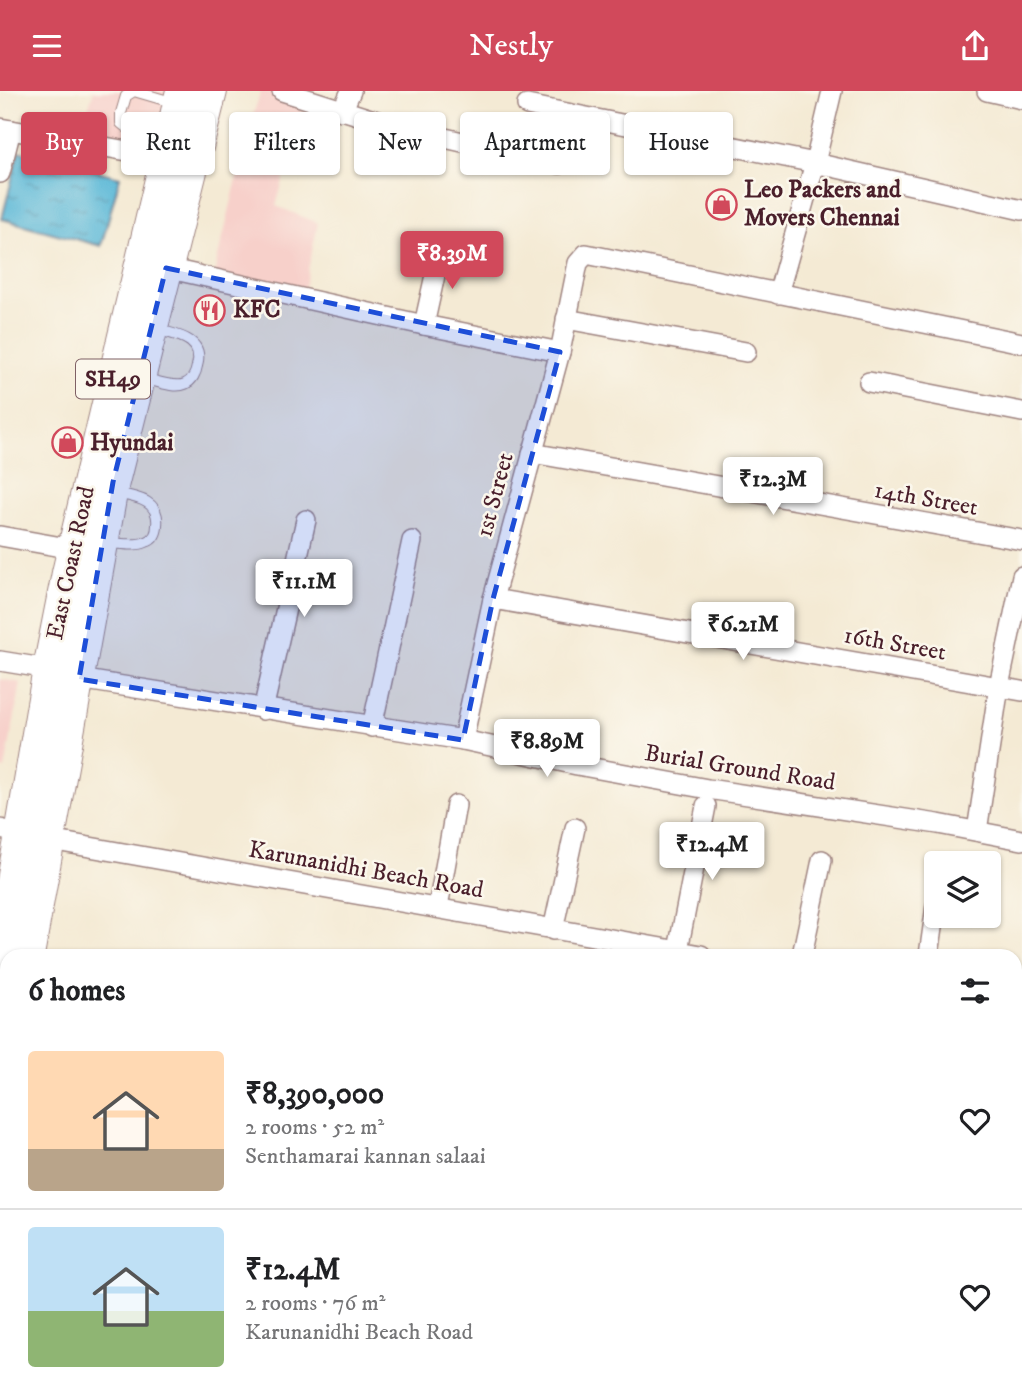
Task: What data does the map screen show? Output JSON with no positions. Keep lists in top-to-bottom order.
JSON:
{
  "streets": {
    "main road": ["SH49", "East Coast Road"],
    "street": [
      "1st Street",
      "14th Street",
      "16th Street",
      "Burial Ground Road",
      "Karunanidhi Beach Road"
    ]
  },
  "crossings": [
    ["1st Street", "14th Street"],
    ["1st Street", "16th Street"],
    ["1st Street", "Burial Ground Road"],
    ["East Coast Road", "Burial Ground Road"],
    ["East Coast Road", "Karunanidhi Beach Road"]
  ],
  "places": {
    "shop": ["Leo Packers and Movers Chennai", "Hyundai"],
    "restaurant": ["KFC"]
  },
  "page": {
    "header": "Nestly",
    "chip": [
      "Buy",
      "Rent",
      "Filters",
      "New",
      "Apartment",
      "House"
    ],
    "price": [
      "₹8.39M",
      "₹12.3M",
      "₹11.1M",
      "₹6.21M",
      "₹8.89M",
      "₹12.4M"
    ],
    "heading": "6 homes",
    "list": [
      {
        "name": "₹8,390,000",
        "note": "2 rooms · 52 m² · Senthamarai kannan salaai"
      },
      {
        "name": "₹12.4M",
        "note": "2 rooms · 76 m² · Karunanidhi Beach Road"
      }
    ]
  }
}
